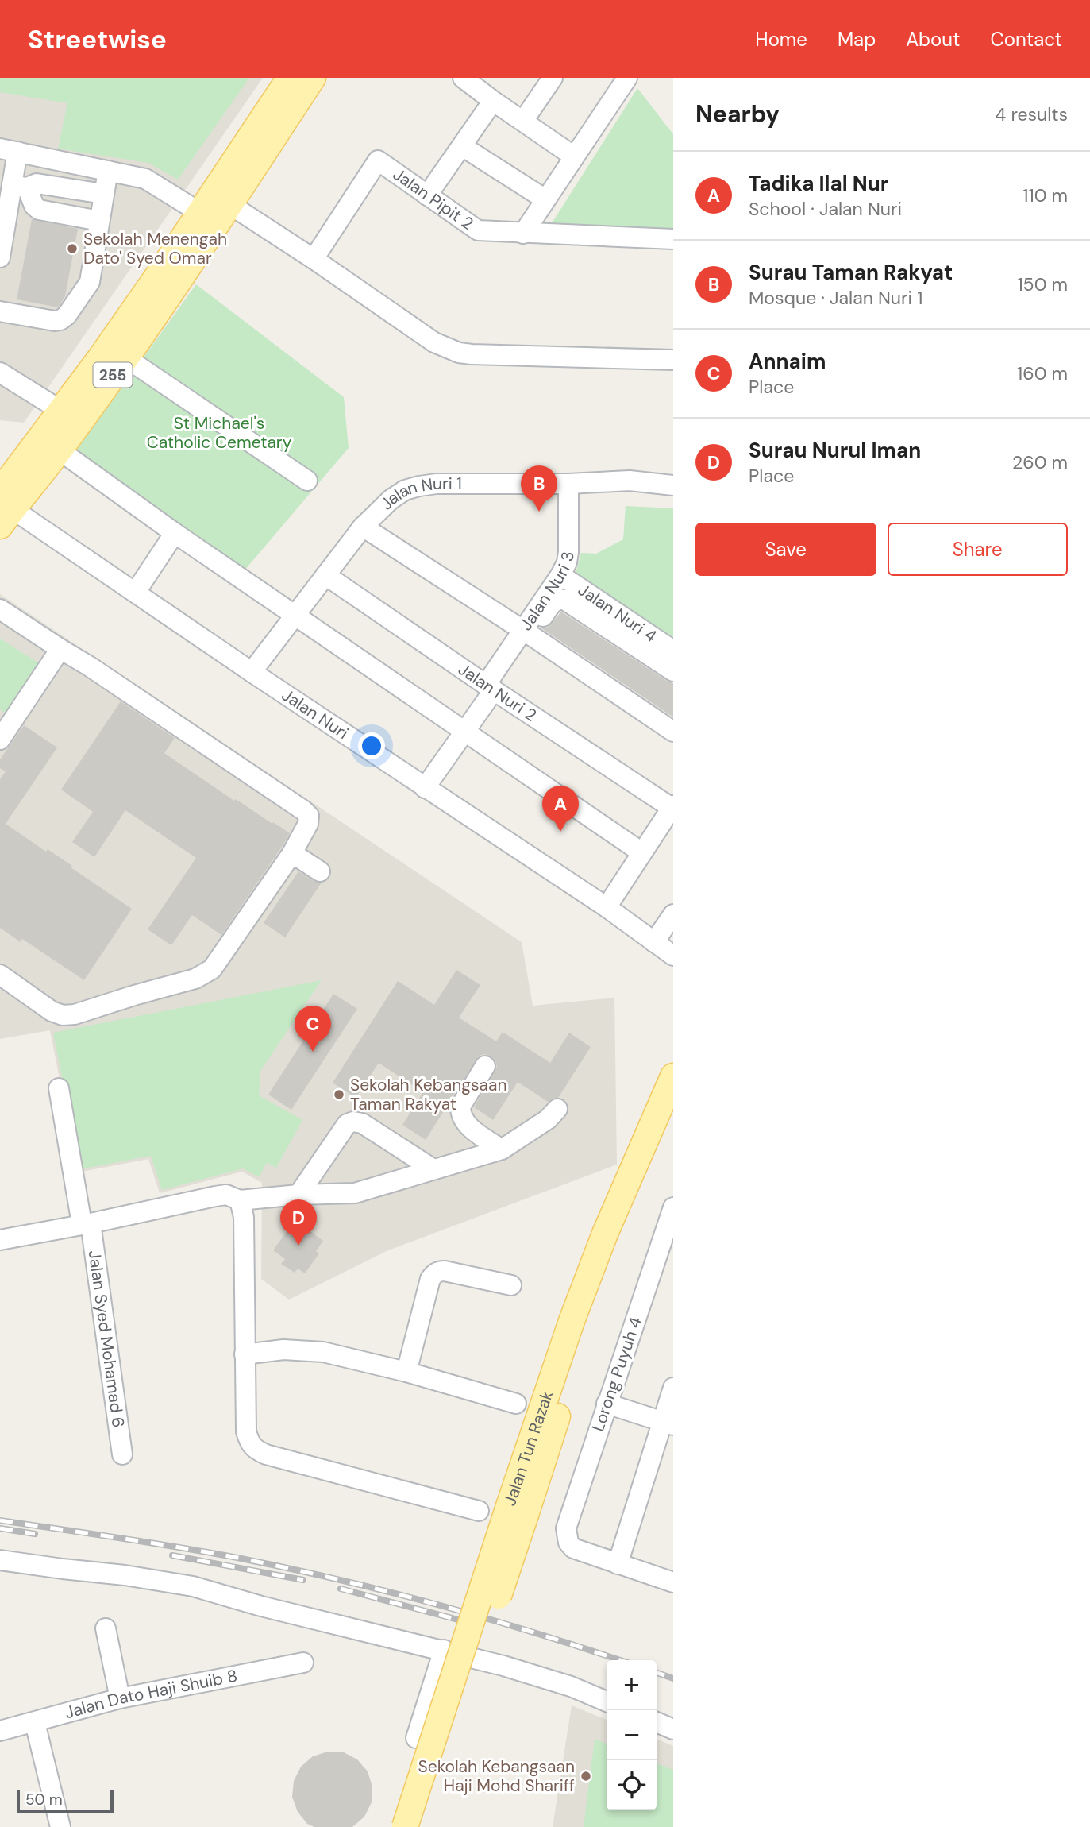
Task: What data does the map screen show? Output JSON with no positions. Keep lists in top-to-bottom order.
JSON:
{
  "streets": {
    "main road": ["255", "Jalan Tun Razak"],
    "street": [
      "Jalan Pipit 2",
      "Jalan Nuri 1",
      "Jalan Nuri 3",
      "Jalan Nuri 4",
      "Jalan Nuri 2",
      "Jalan Nuri",
      "Jalan Syed Mohamad 6",
      "Lorong Puyuh 4",
      "Jalan Dato Haji Shuib 8"
    ]
  },
  "crossings": [
    ["255", "Jalan Nuri"],
    ["Jalan Nuri 1", "Jalan Nuri 3"],
    ["Jalan Nuri 1", "Jalan Nuri 2"],
    ["Jalan Nuri 1", "Jalan Nuri"],
    ["Jalan Nuri 3", "Jalan Nuri 4"],
    ["Jalan Nuri 3", "Jalan Nuri 2"],
    ["Jalan Nuri 3", "Jalan Nuri"]
  ],
  "parks": ["St Michael's Catholic Cemetary"],
  "places": ["Sekolah Menengah Dato' Syed Omar", "Sekolah Kebangsaan Taman Rakyat", "Sekolah Kebangsaan Haji Mohd Shariff"],
  "scale_bar": "50 m",
  "page": {
    "header": "Streetwise",
    "nav": [
      "Home",
      "Map",
      "About",
      "Contact"
    ],
    "heading": ["Nearby", "4 results"],
    "list": [
      {
        "mark": "A",
        "name": "Tadika Ilal Nur",
        "note": "School · Jalan Nuri",
        "value": "110 m"
      },
      {
        "mark": "B",
        "name": "Surau Taman Rakyat",
        "note": "Mosque · Jalan Nuri 1",
        "value": "150 m"
      },
      {
        "mark": "C",
        "name": "Annaim",
        "note": "Place",
        "value": "160 m"
      },
      {
        "mark": "D",
        "name": "Surau Nurul Iman",
        "note": "Place",
        "value": "260 m"
      }
    ],
    "pins": [
      "B",
      "A",
      "C",
      "D"
    ],
    "buttons": ["Save", "Share"],
    "map_buttons": ["+", "−"],
    "scale": "50 m"
  }
}
